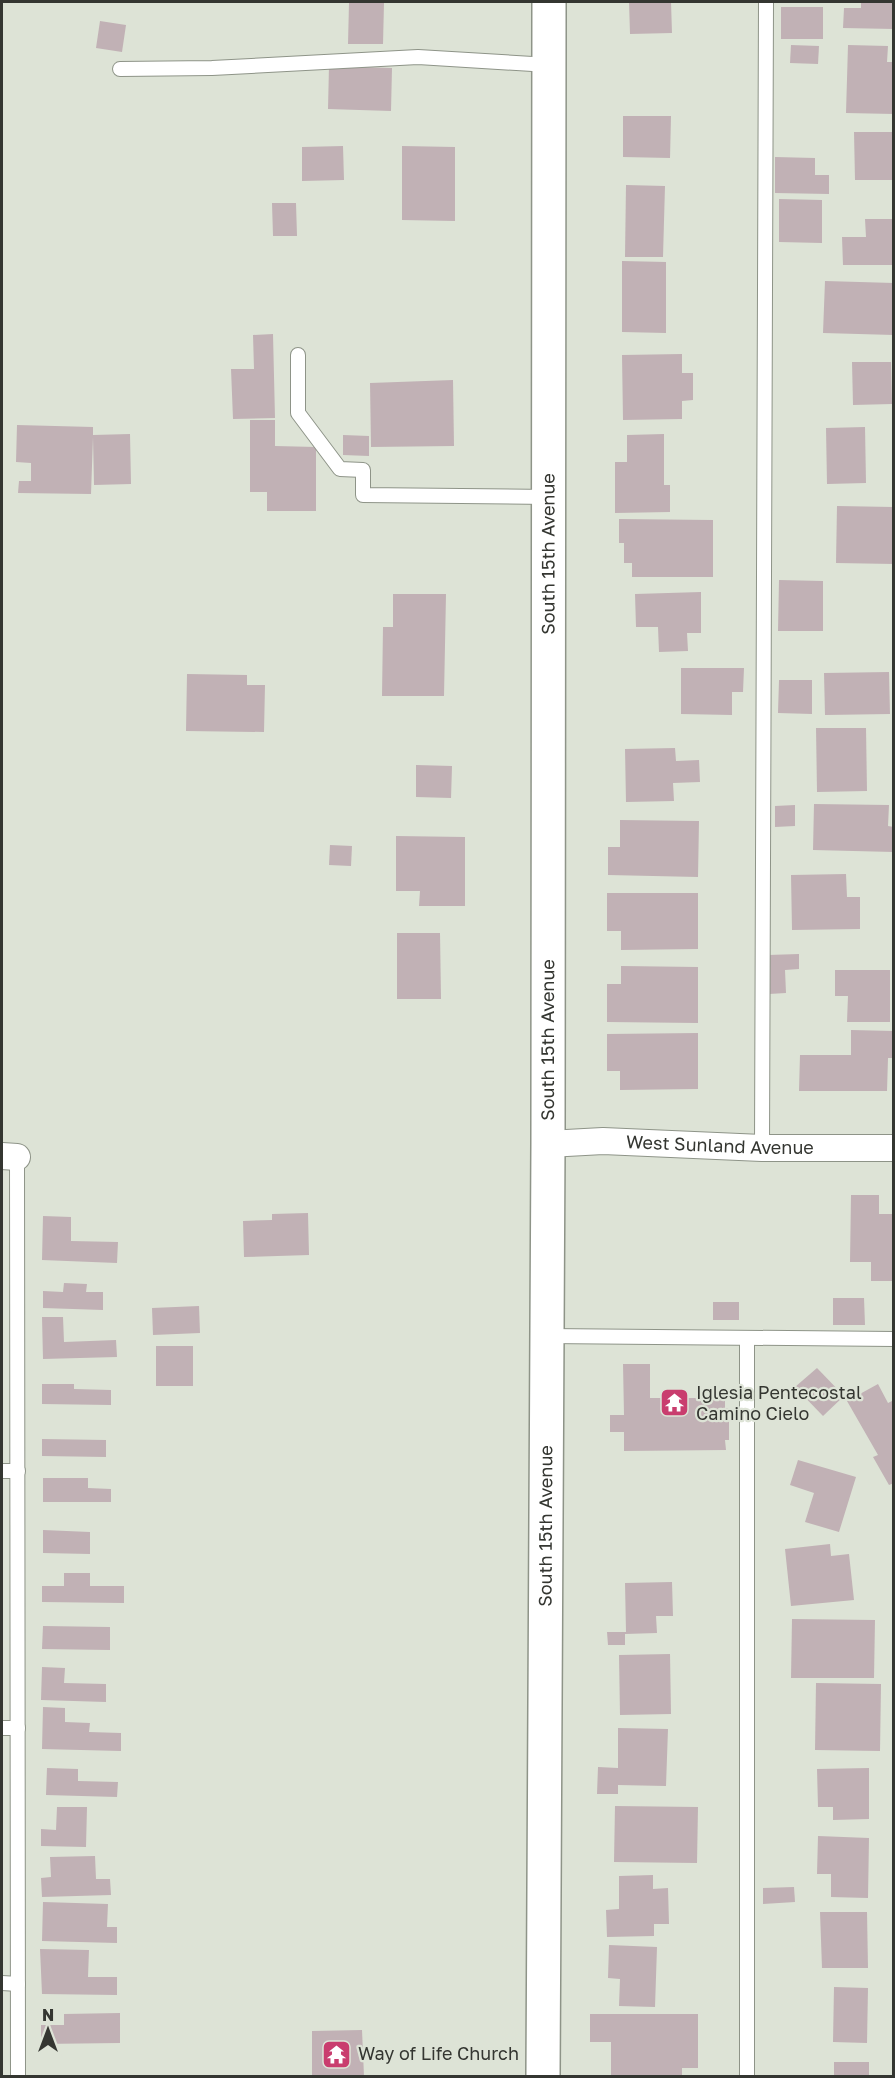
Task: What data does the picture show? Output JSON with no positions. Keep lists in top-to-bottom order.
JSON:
{
  "streets": {
    "street": ["South 15th Avenue", "West Sunland Avenue"]
  },
  "crossings": [
    ["South 15th Avenue", "West Sunland Avenue"]
  ],
  "places": {
    "temple": ["Iglesia Pentecostal Camino Cielo", "Way of Life Church"]
  },
  "north": "top"
}
